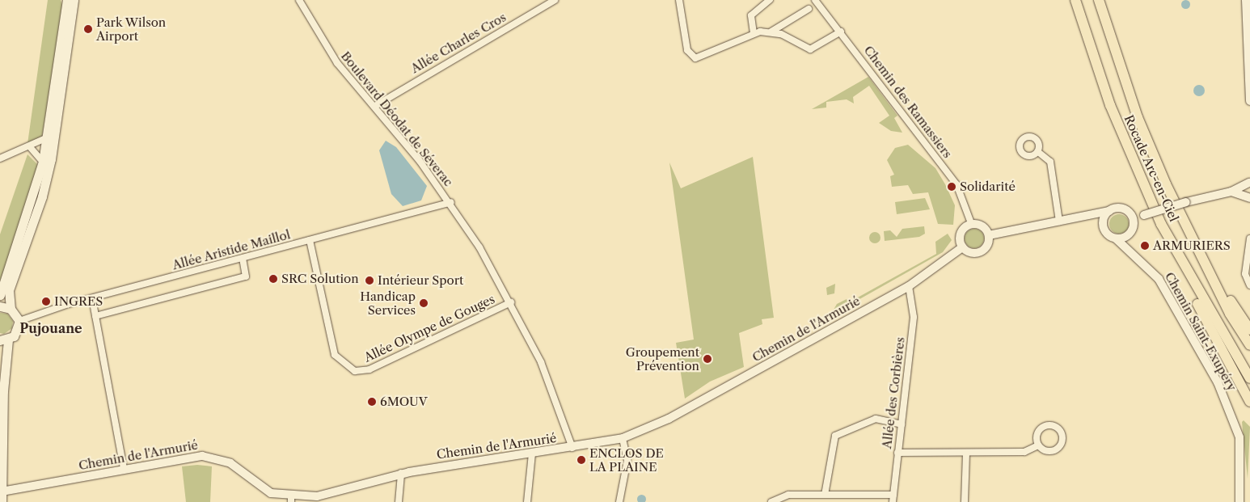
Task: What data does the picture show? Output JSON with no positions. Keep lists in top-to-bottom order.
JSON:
{
  "streets": {
    "highway": ["Rocade Arc-en-Ciel"],
    "street": [
      "Allée Charles Cros",
      "Chemin des Ramassiers",
      "Boulevard Déodat de Séverac",
      "Allée Aristide Maillol",
      "Allée Olympe de Gouges",
      "Chemin de l'Armurié",
      "Chemin Saint-Exupéry",
      "Allée des Corbières"
    ]
  },
  "crossings": [
    ["Allée Charles Cros", "Boulevard Déodat de Séverac"],
    ["Chemin des Ramassiers", "Chemin de l'Armurié"],
    ["Boulevard Déodat de Séverac", "Allée Aristide Maillol"],
    ["Boulevard Déodat de Séverac", "Allée Olympe de Gouges"],
    ["Boulevard Déodat de Séverac", "Chemin de l'Armurié"],
    ["Allée Aristide Maillol", "Allée Olympe de Gouges"],
    ["Chemin de l'Armurié", "Allée des Corbières"]
  ],
  "districts": ["Pujouane"],
  "places": [
    "Park Wilson Airport",
    "Solidarité",
    "ARMURIERS",
    "SRC Solution",
    "Intérieur Sport",
    "INGRES",
    "Handicap Services",
    "Groupement Prévention",
    "6MOUV",
    "ENCLOS DE LA PLAINE"
  ]
}
